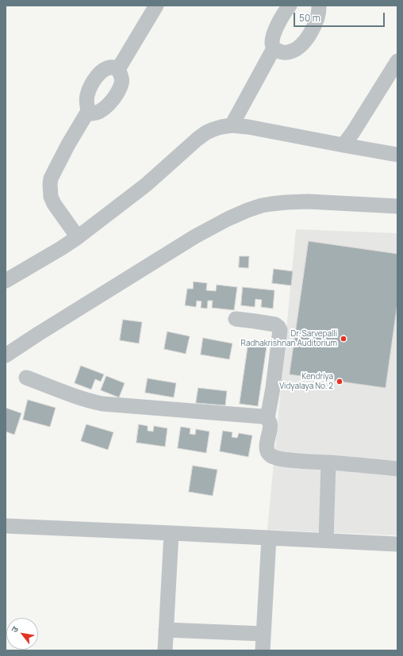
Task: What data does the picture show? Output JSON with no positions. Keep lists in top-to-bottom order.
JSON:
{
  "places": ["Dr. Sarvepalli Radhakrishnan Auditorium", "Kendriya Vidyalaya No. 2"],
  "scale_bar": "50 m",
  "north": "top left"
}
